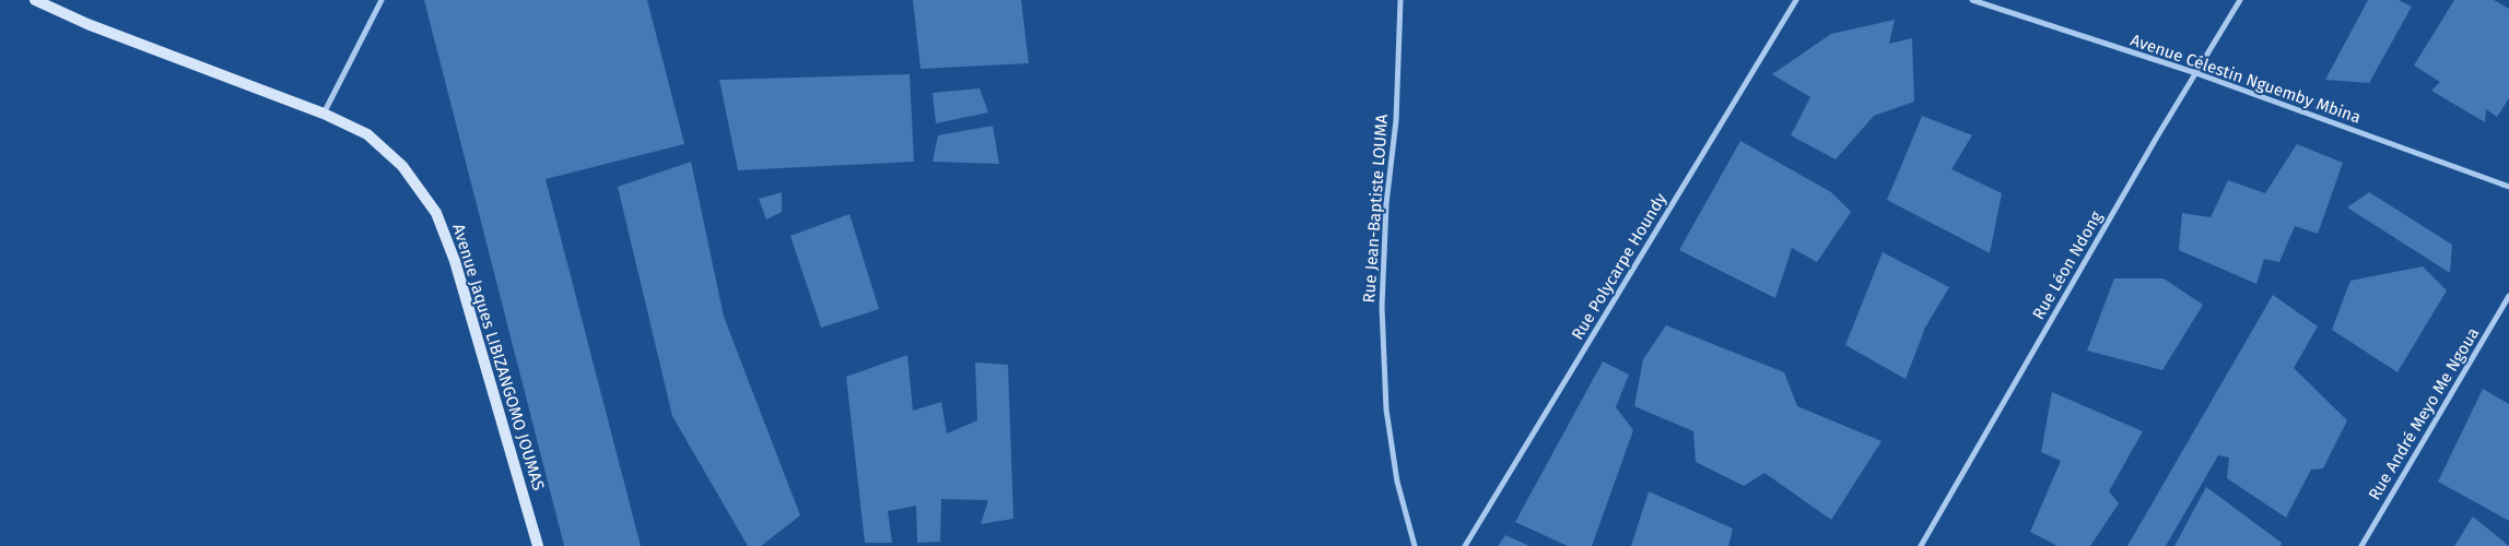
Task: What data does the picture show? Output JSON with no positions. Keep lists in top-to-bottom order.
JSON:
{
  "streets": {
    "main road": ["Avenue Jaques LIBIZANGOMO JOUMAS"],
    "street": [
      "Avenue Célestin Nguemby Mbina",
      "Rue Jean-Baptiste LOUMA",
      "Rue Léon Ndong",
      "Rue Polycarpe Houndy",
      "Rue André Meyo Me Ngoua"
    ]
  },
  "crossings": [
    ["Avenue Célestin Nguemby Mbina", "Rue Léon Ndong"]
  ]
}
